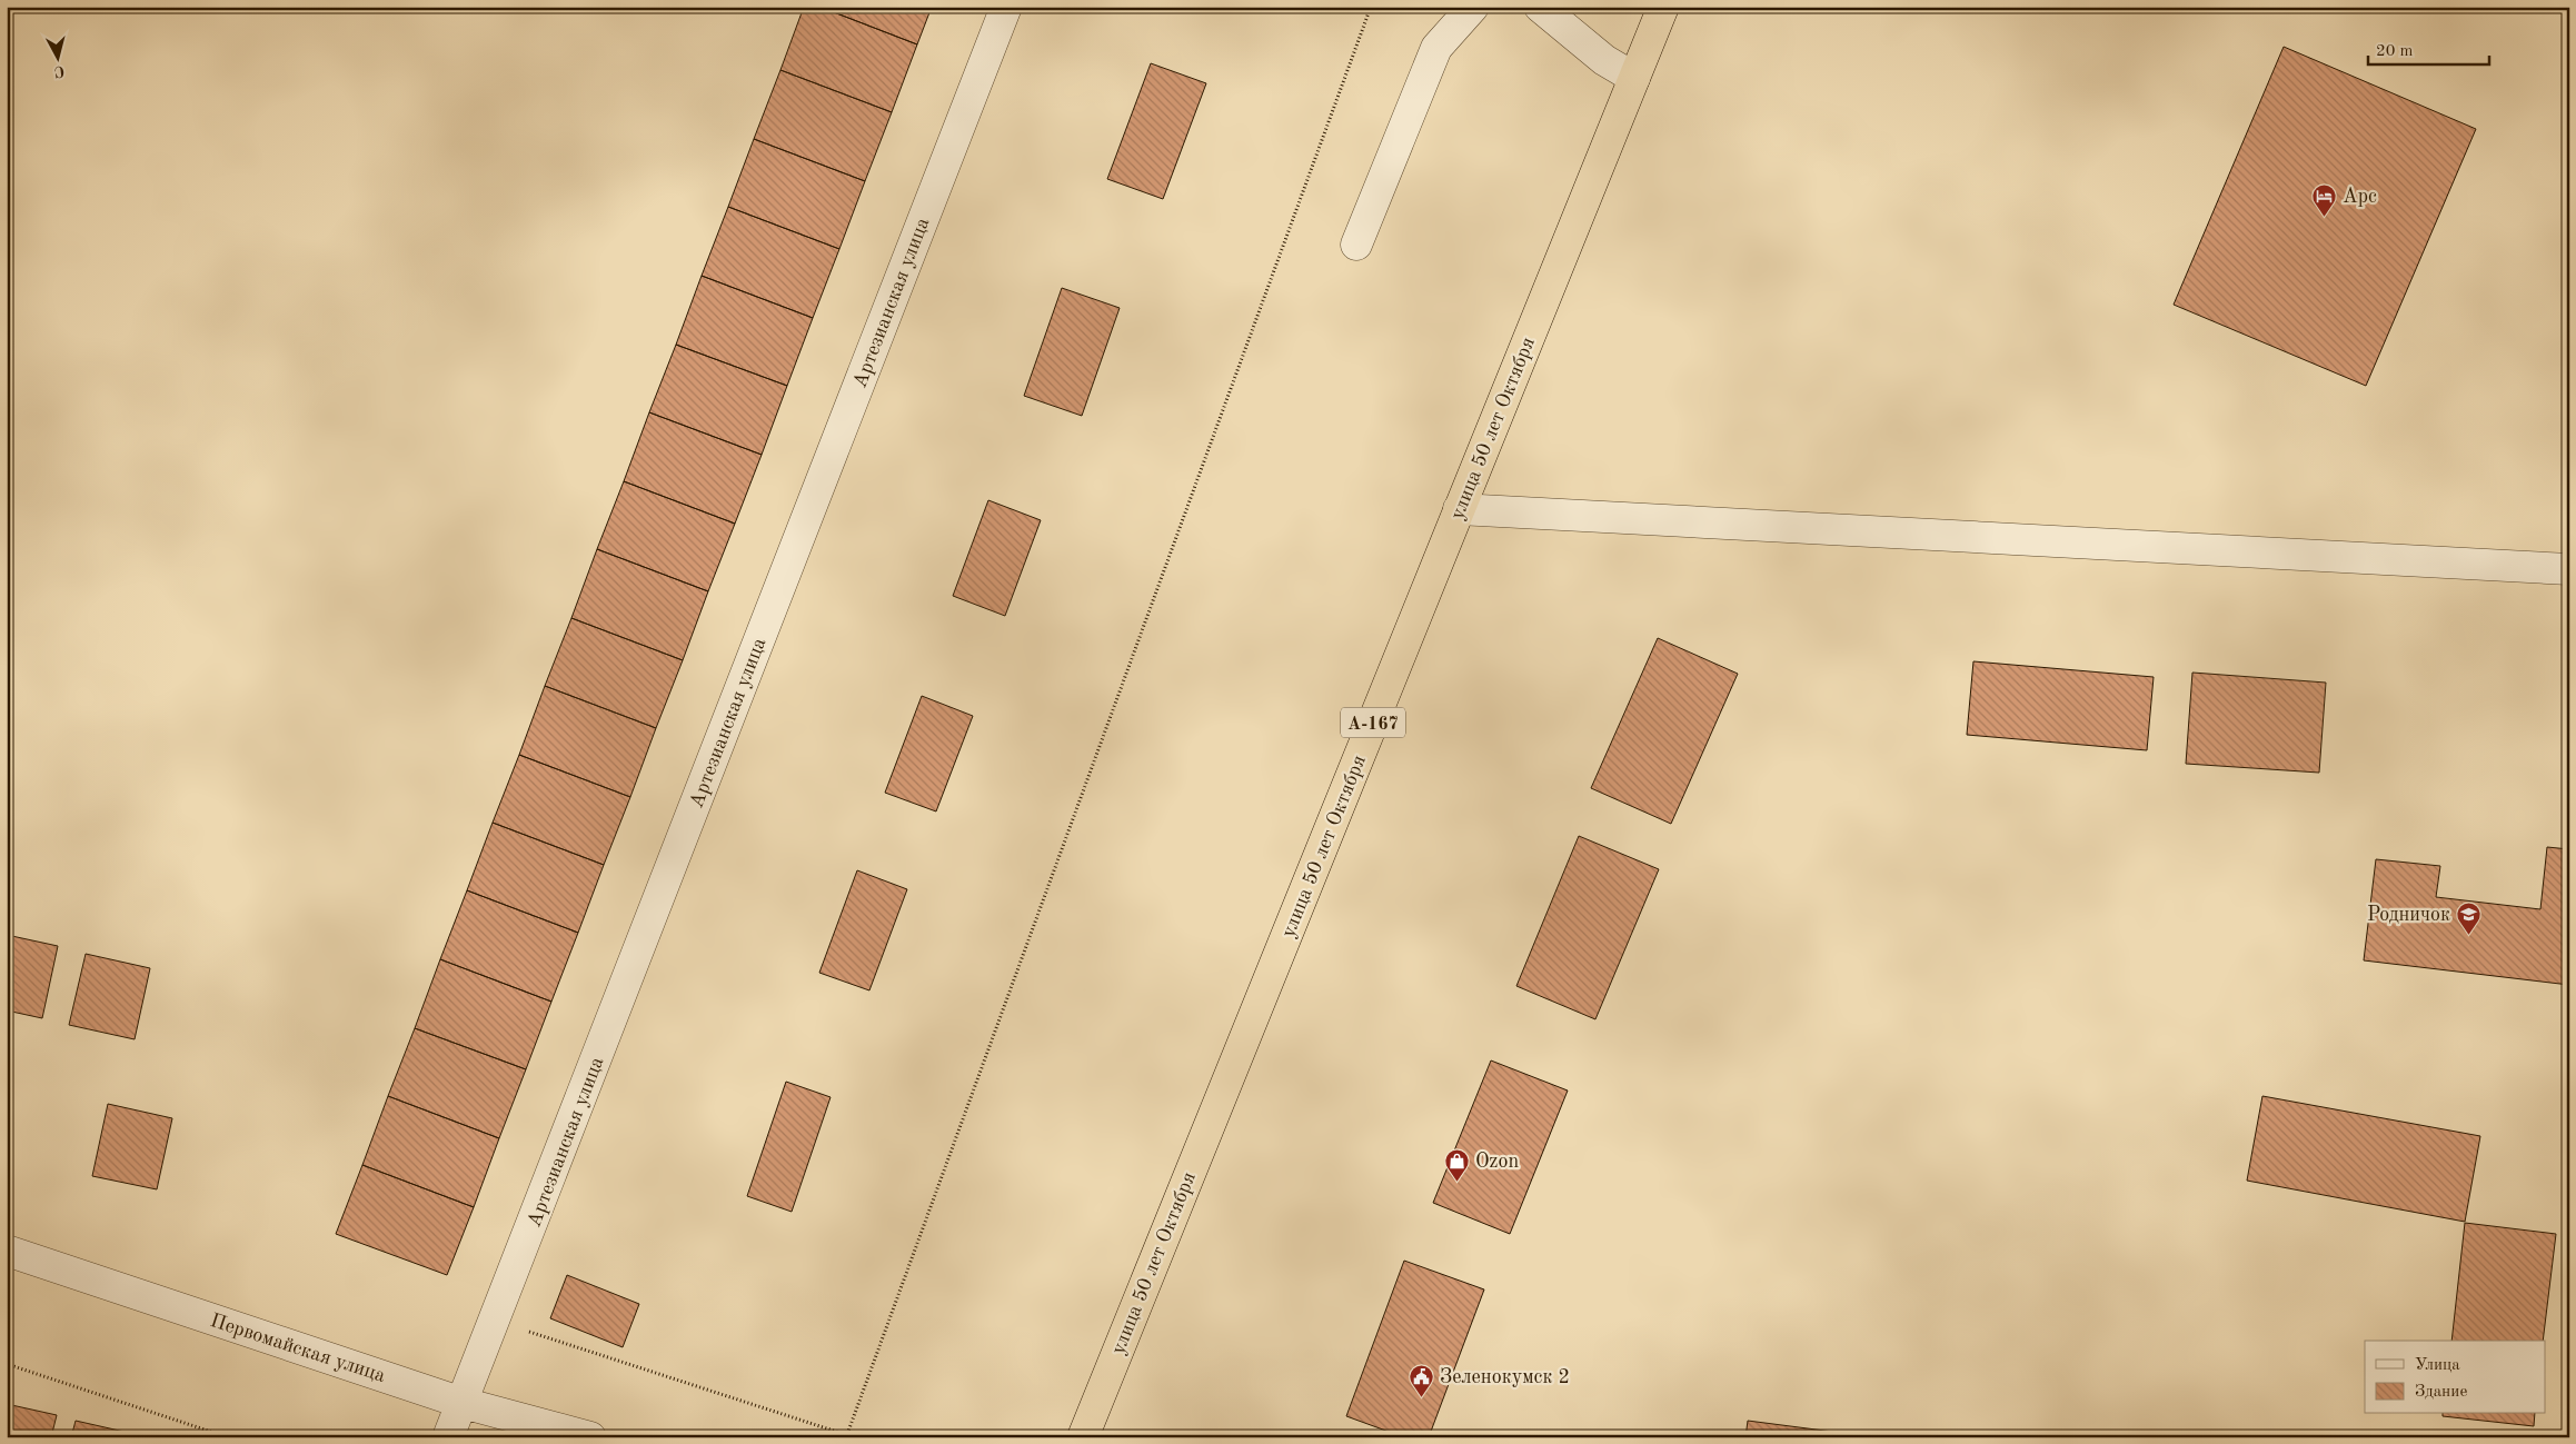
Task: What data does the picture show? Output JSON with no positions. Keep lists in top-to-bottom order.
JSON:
{
  "streets": {
    "highway": ["улица 50 лет Октября", "А-167"],
    "street": ["Артезианская улица", "Первомайская улица"]
  },
  "crossings": [
    ["Артезианская улица", "Первомайская улица"]
  ],
  "places": {
    "hotel": ["Арс"],
    "school or university": ["Родничок"],
    "shop": ["Ozon"],
    "public building": ["Зеленокумск 2"]
  },
  "legend": ["Улица", "Здание"],
  "scale_bar": "20 m",
  "north": "bottom"
}
